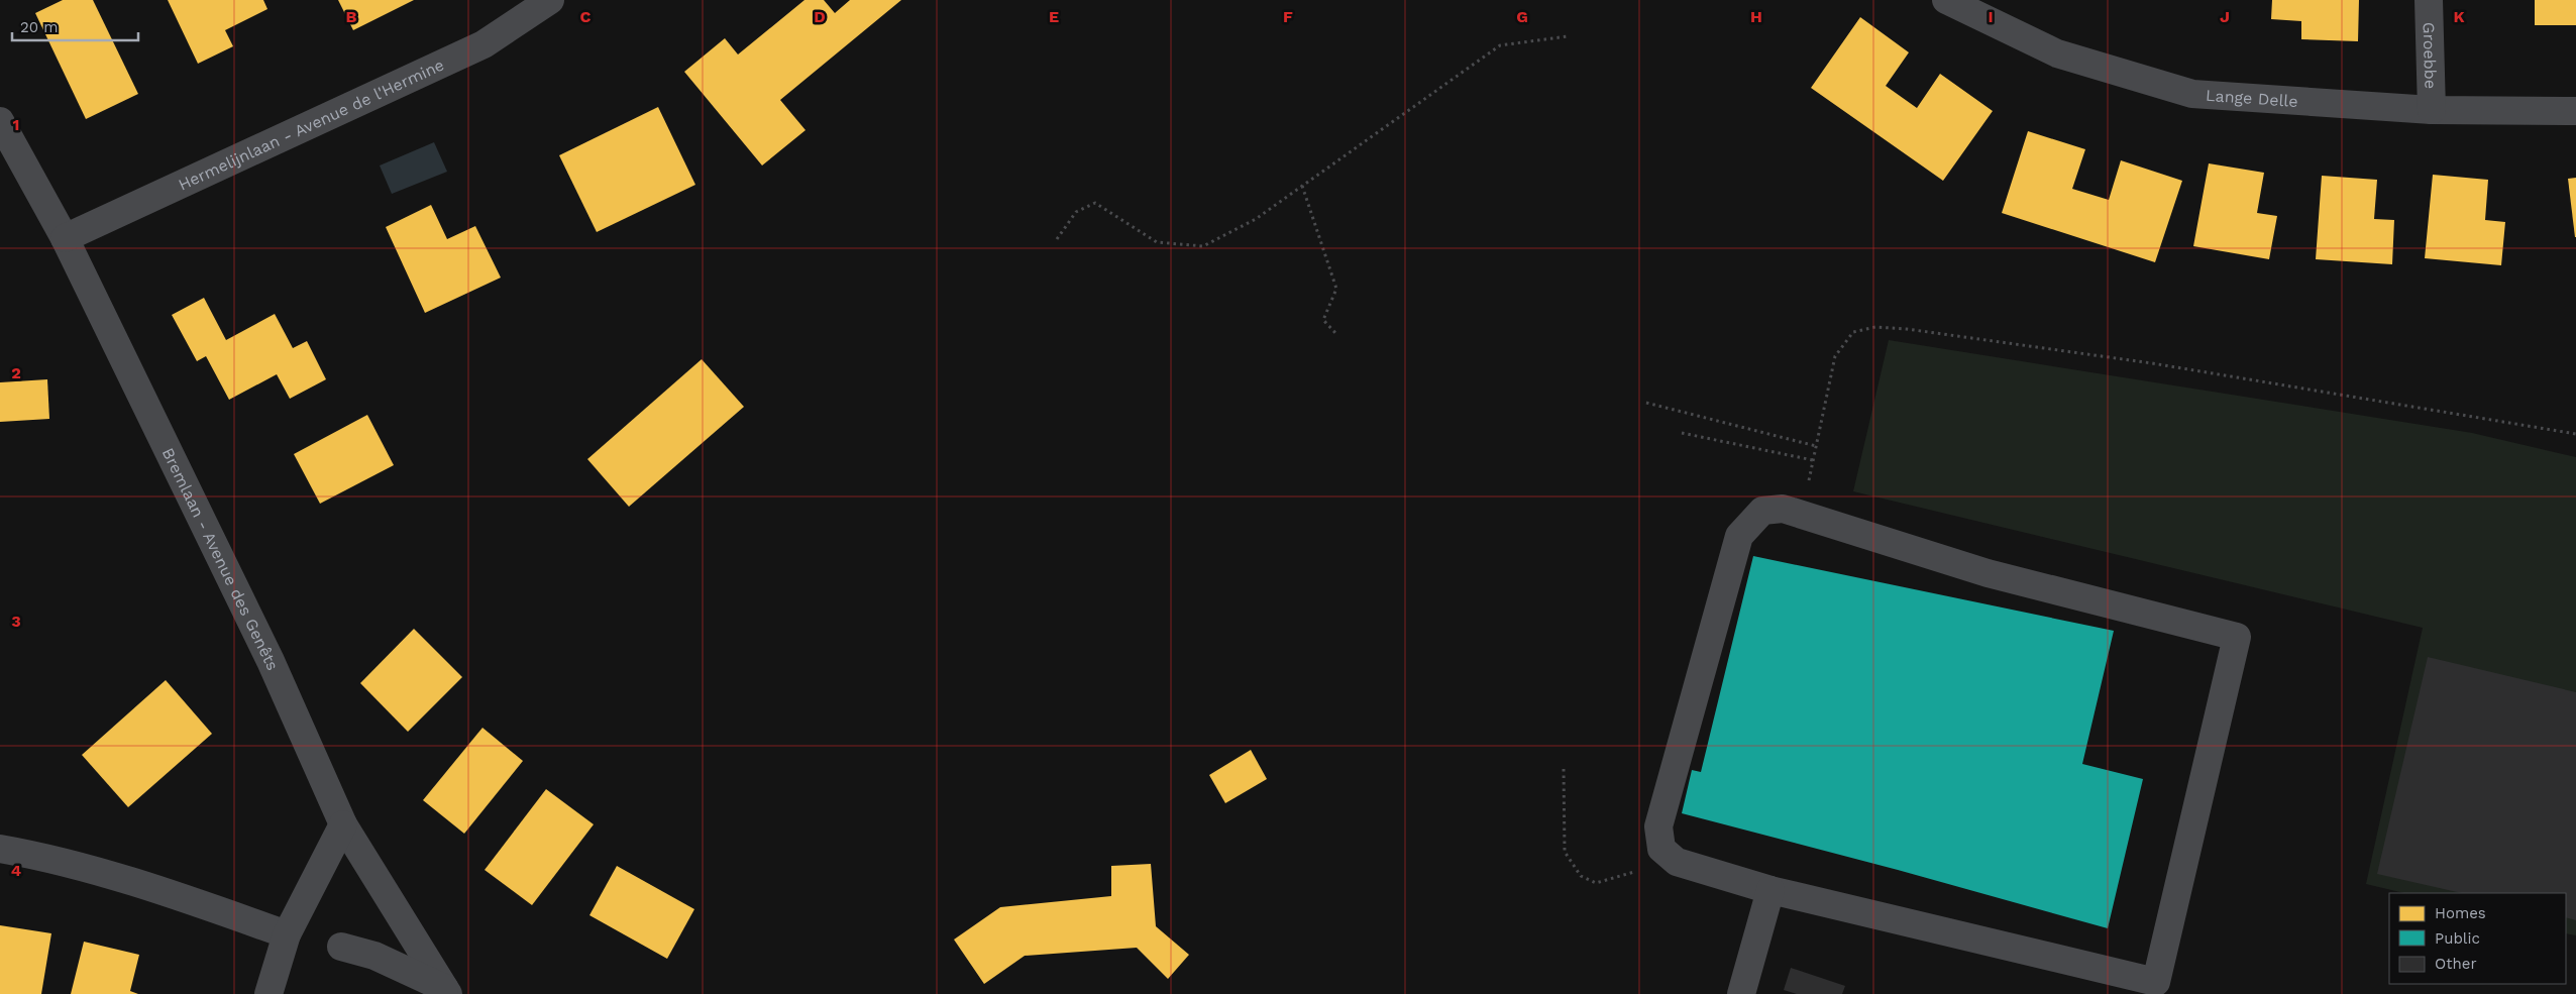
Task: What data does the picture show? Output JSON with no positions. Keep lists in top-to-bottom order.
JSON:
{
  "streets": {
    "street": [
      "Groebbe",
      "Lange Delle",
      "Hermelijnlaan - Avenue de l'Hermine",
      "Bremlaan - Avenue des Genêts"
    ]
  },
  "crossings": [
    ["Groebbe", "Lange Delle"],
    ["Hermelijnlaan - Avenue de l'Hermine", "Bremlaan - Avenue des Genêts"]
  ],
  "legend": ["Homes", "Public", "Other"],
  "scale_bar": "20 m",
  "grid": {
    "columns": [
      "B",
      "C",
      "D",
      "E",
      "F",
      "G",
      "H",
      "I",
      "J",
      "K"
    ],
    "rows": [
      "1",
      "2",
      "3",
      "4"
    ]
  }
}
